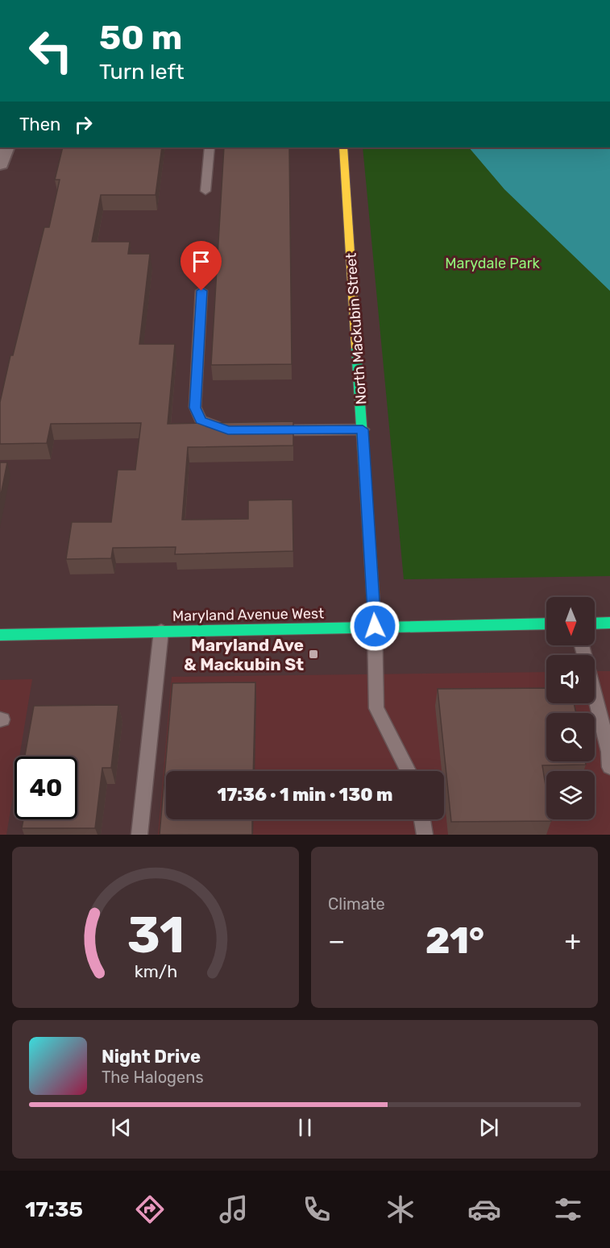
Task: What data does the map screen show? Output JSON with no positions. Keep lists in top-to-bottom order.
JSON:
{
  "streets": {
    "street": ["North Mackubin Street", "Maryland Avenue West"]
  },
  "crossings": [
    ["North Mackubin Street", "Maryland Avenue West"]
  ],
  "parks": ["Marydale Park"],
  "places": {
    "transit": ["Maryland Ave & Mackubin St"]
  },
  "north": "bottom",
  "page": {
    "turn": ["50 m", "Turn left"],
    "then": "Then",
    "limit": "40",
    "trip": "17:36 · 1 min · 130 m",
    "tile": "Climate",
    "heat": ["−", "21°", "+"],
    "song": ["Night Drive", "The Halogens"],
    "tabs": "17:35",
    "gauge": ["31", "km/h"]
  }
}
